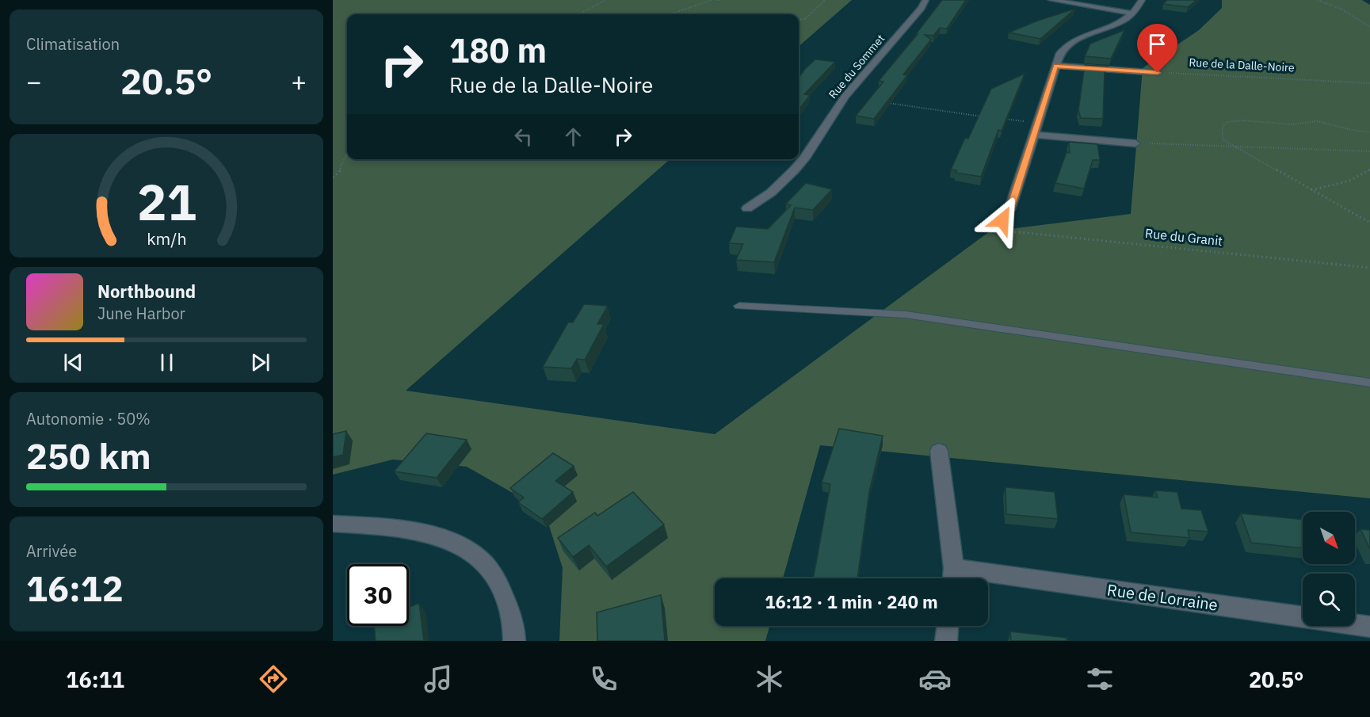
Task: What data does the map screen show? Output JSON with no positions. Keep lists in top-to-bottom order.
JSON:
{
  "streets": {
    "street": ["Rue du Sommet", "Rue de Lorraine"],
    "path": ["Rue de la Dalle-Noire", "Rue du Granit"]
  },
  "north": "bottom right",
  "page": {
    "tile": [
      "Climatisation",
      ["Autonomie · 50%", "250 km"],
      ["Arrivée", "16:12"]
    ],
    "turn": ["180 m", "Rue de la Dalle-Noire"],
    "heat": ["−", "20.5°", "+"],
    "song": ["Northbound", "June Harbor"],
    "limit": "30",
    "trip": "16:12 · 1 min · 240 m",
    "tabs": ["16:11", "20.5°"],
    "gauge": ["21", "km/h"]
  }
}
